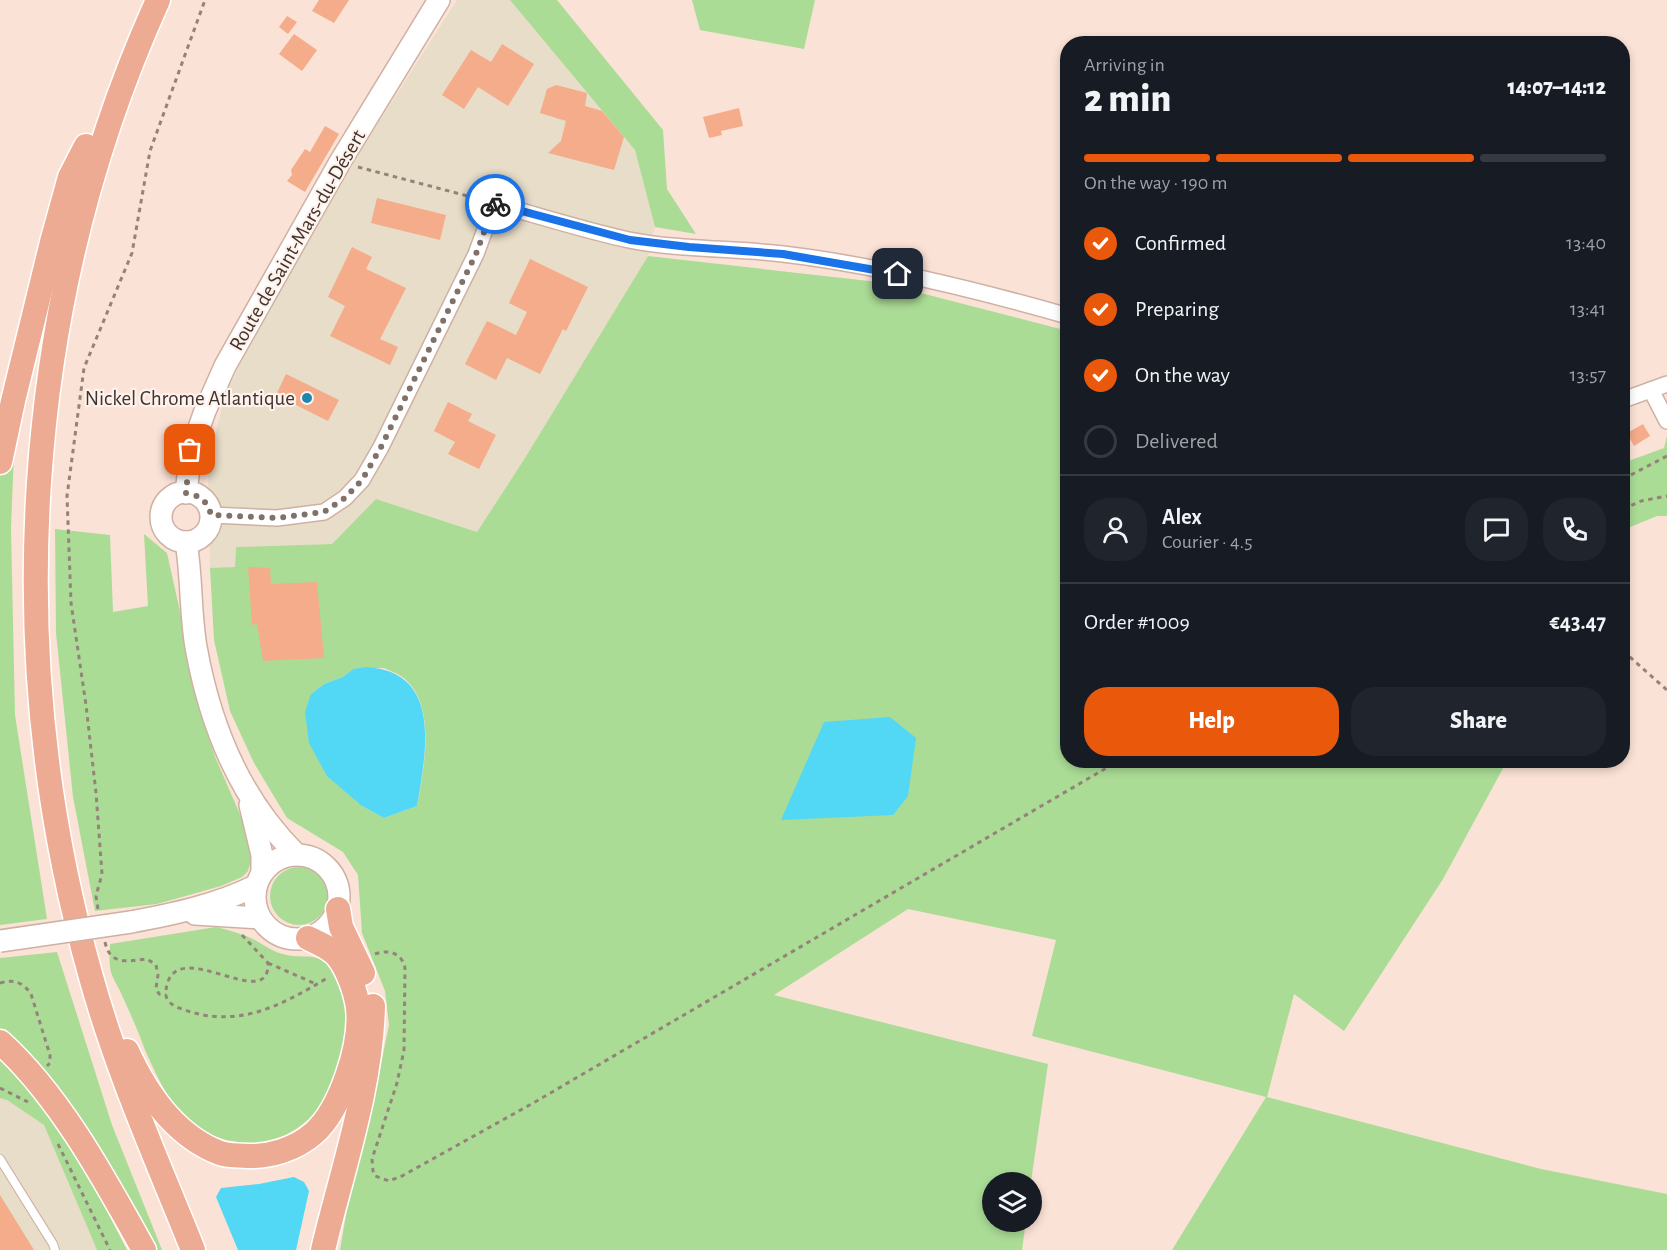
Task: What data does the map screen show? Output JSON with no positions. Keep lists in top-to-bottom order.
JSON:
{
  "streets": {
    "main road": ["Route de Saint-Mars-du-Désert"]
  },
  "places": ["Nickel Chrome Atlantique"],
  "page": {
    "heading": ["2 min", "Arriving in", "14:07–14:12"],
    "panel": [
      "Alex",
      "Courier · 4.5",
      "Order #1009",
      "€43.47"
    ],
    "bar": "On the way · 190 m",
    "list": [
      ["Confirmed", "13:40"],
      ["Preparing", "13:41"],
      ["On the way", "13:57"],
      "Delivered"
    ],
    "buttons": ["Help", "Share"]
  }
}
